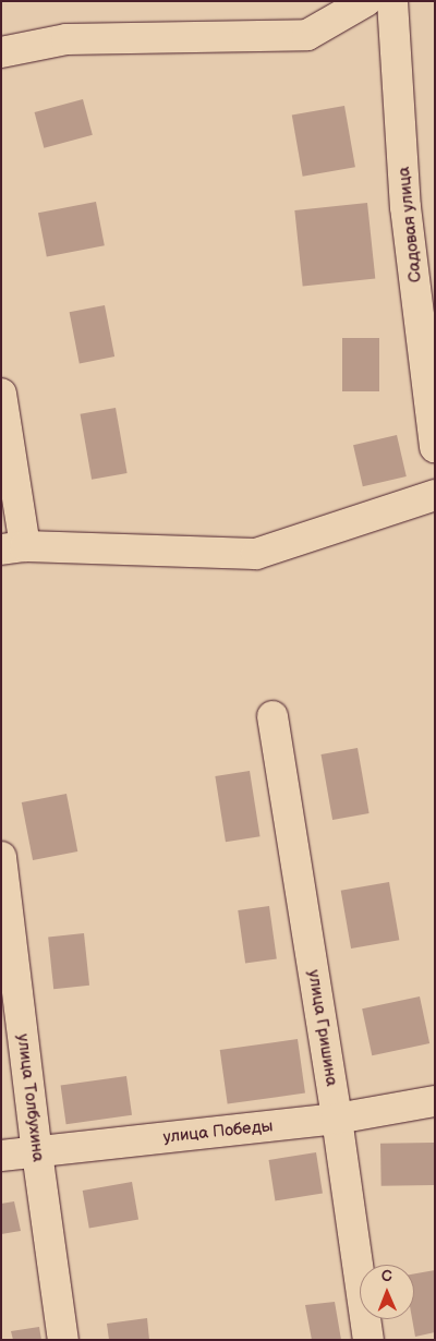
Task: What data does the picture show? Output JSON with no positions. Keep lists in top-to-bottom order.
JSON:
{
  "streets": {
    "street": [
      "Садовая улица",
      "улица Гришина",
      "улица Толбухина",
      "улица Победы"
    ]
  },
  "crossings": [
    ["улица Гришина", "улица Победы"],
    ["улица Толбухина", "улица Победы"]
  ],
  "north": "top"
}
